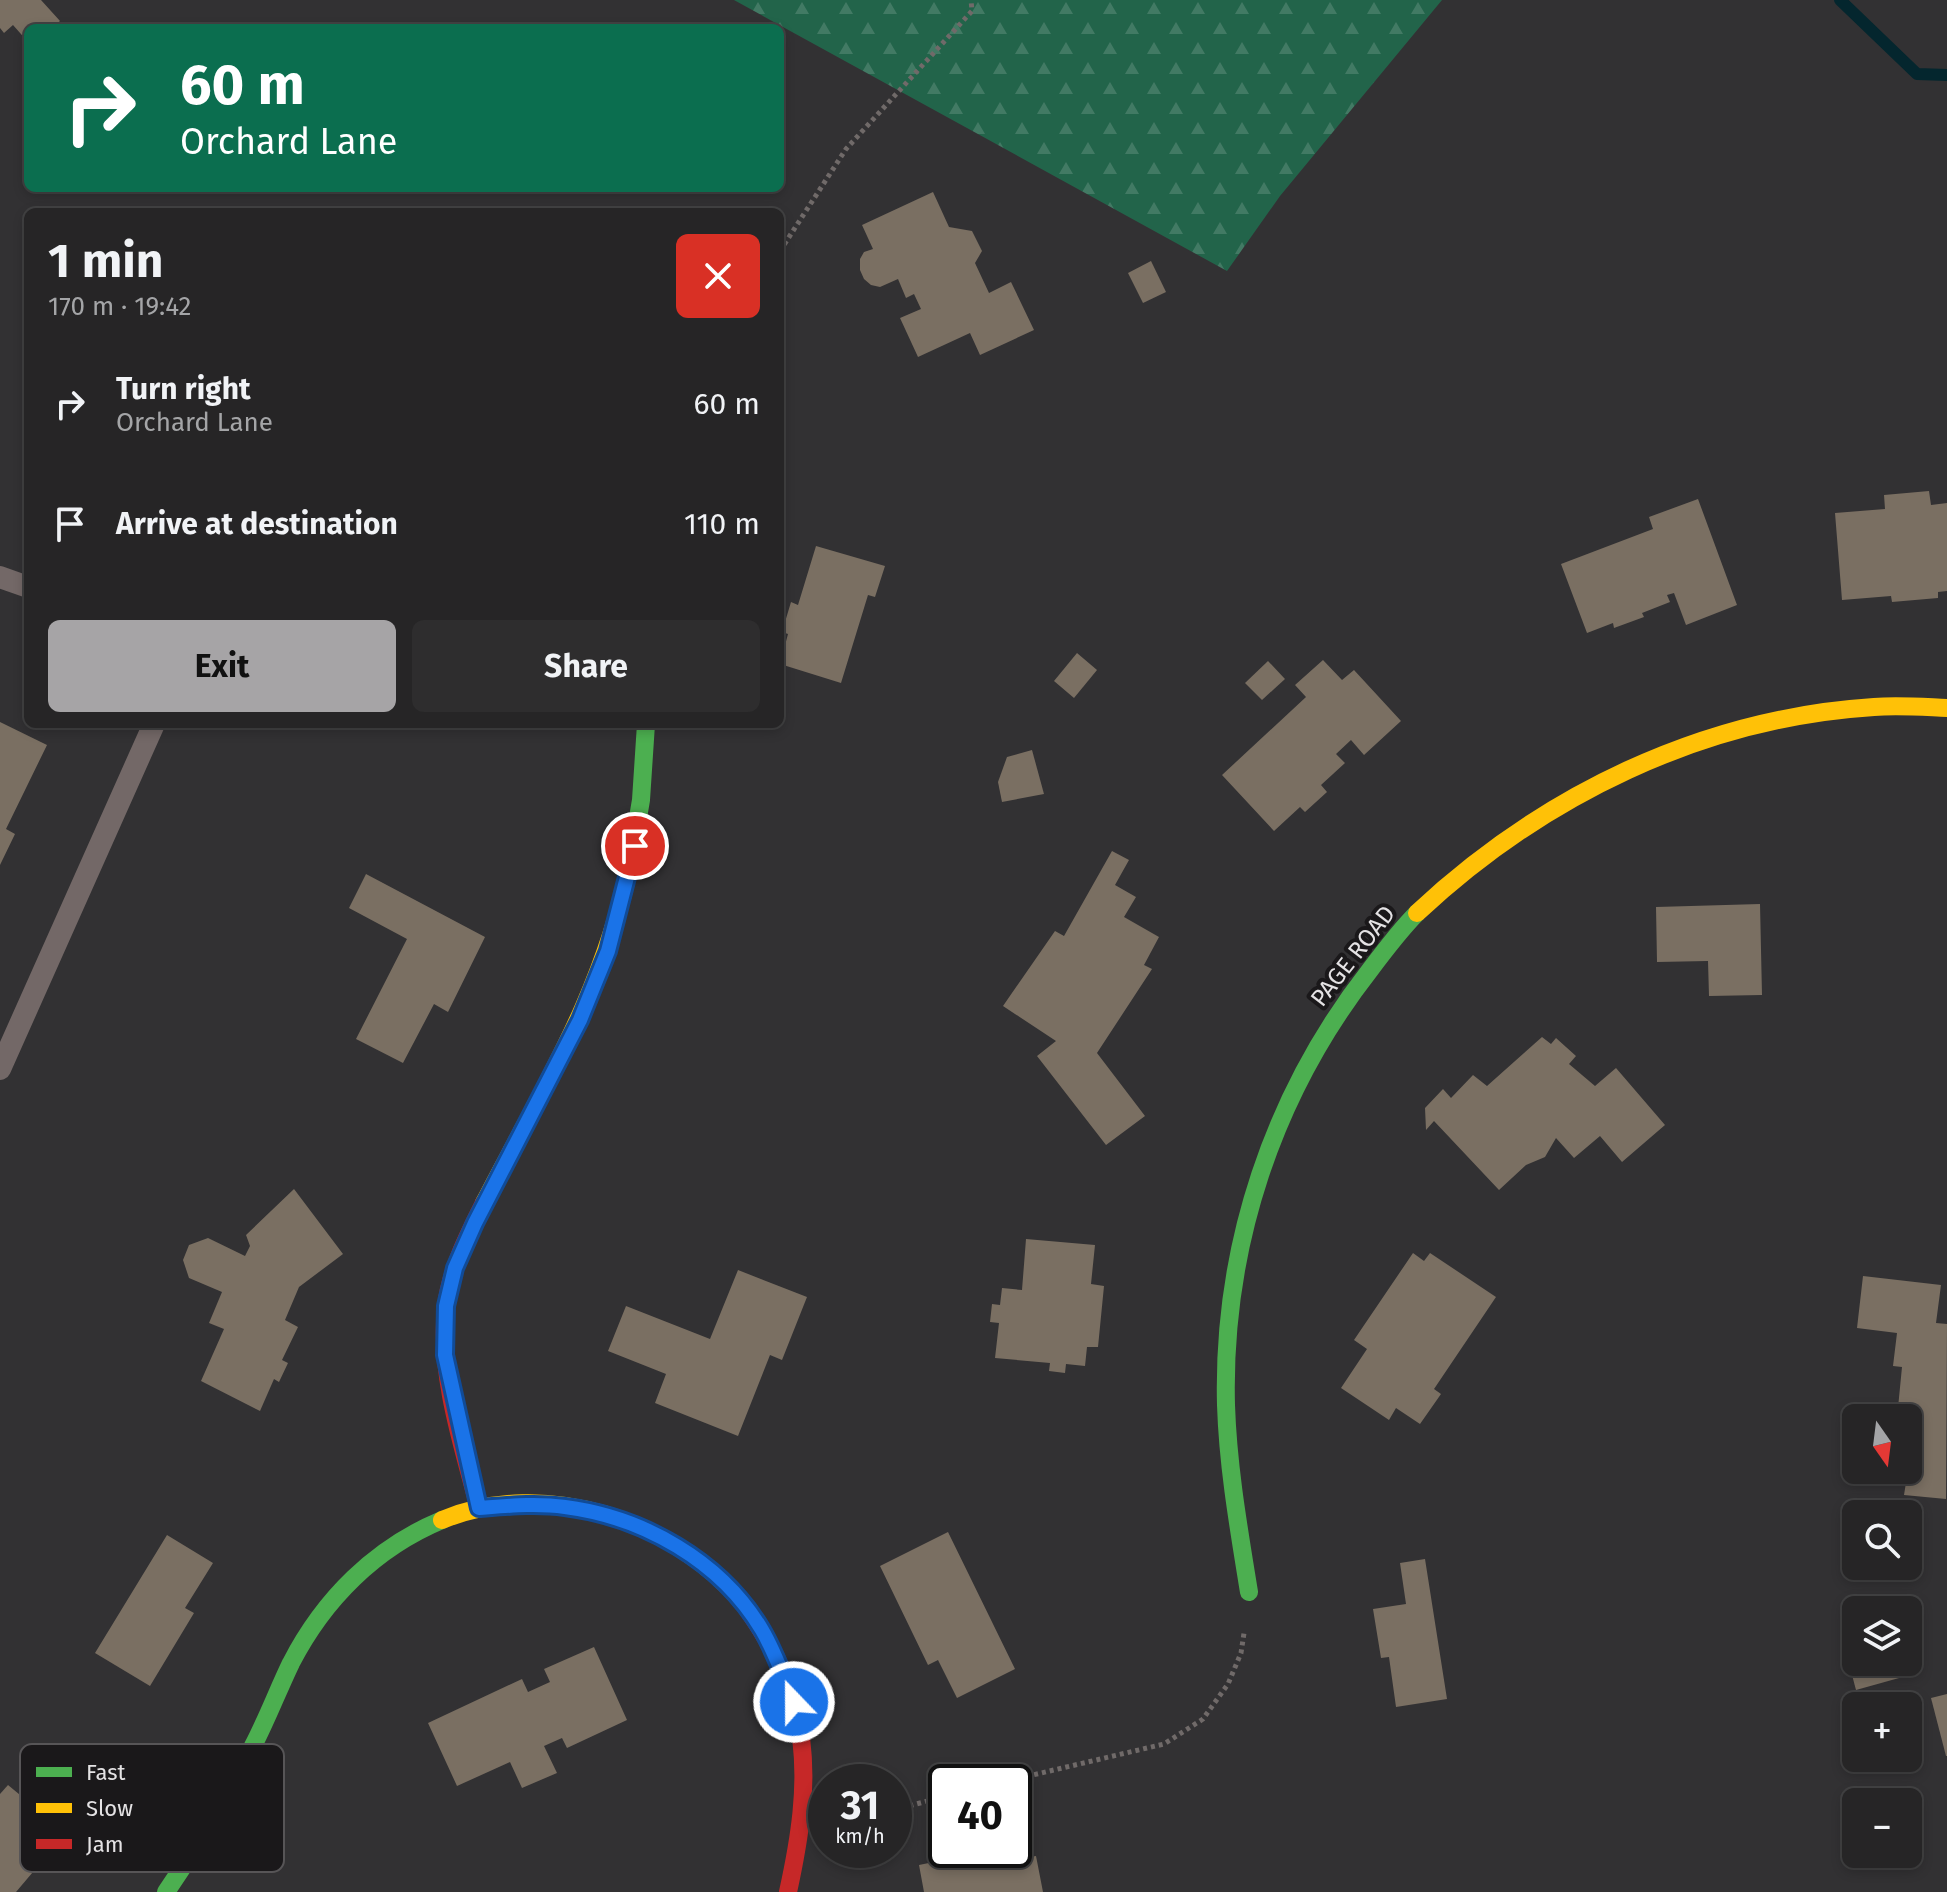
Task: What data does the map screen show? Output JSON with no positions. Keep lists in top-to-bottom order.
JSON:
{
  "streets": {
    "street": ["PAGE ROAD"]
  },
  "legend": ["Fast", "Slow", "Jam"],
  "north": "bottom",
  "page": {
    "turn": ["60 m", "Orchard Lane"],
    "heading": ["1 min", "170 m · 19:42"],
    "list": [
      {
        "name": "Turn right",
        "note": "Orchard Lane",
        "value": "60 m"
      },
      {
        "name": "Arrive at destination",
        "value": "110 m"
      }
    ],
    "buttons": ["Exit", "Share"],
    "map_buttons": ["+", "−"],
    "speed": "31 km/h",
    "limit": "40"
  }
}
